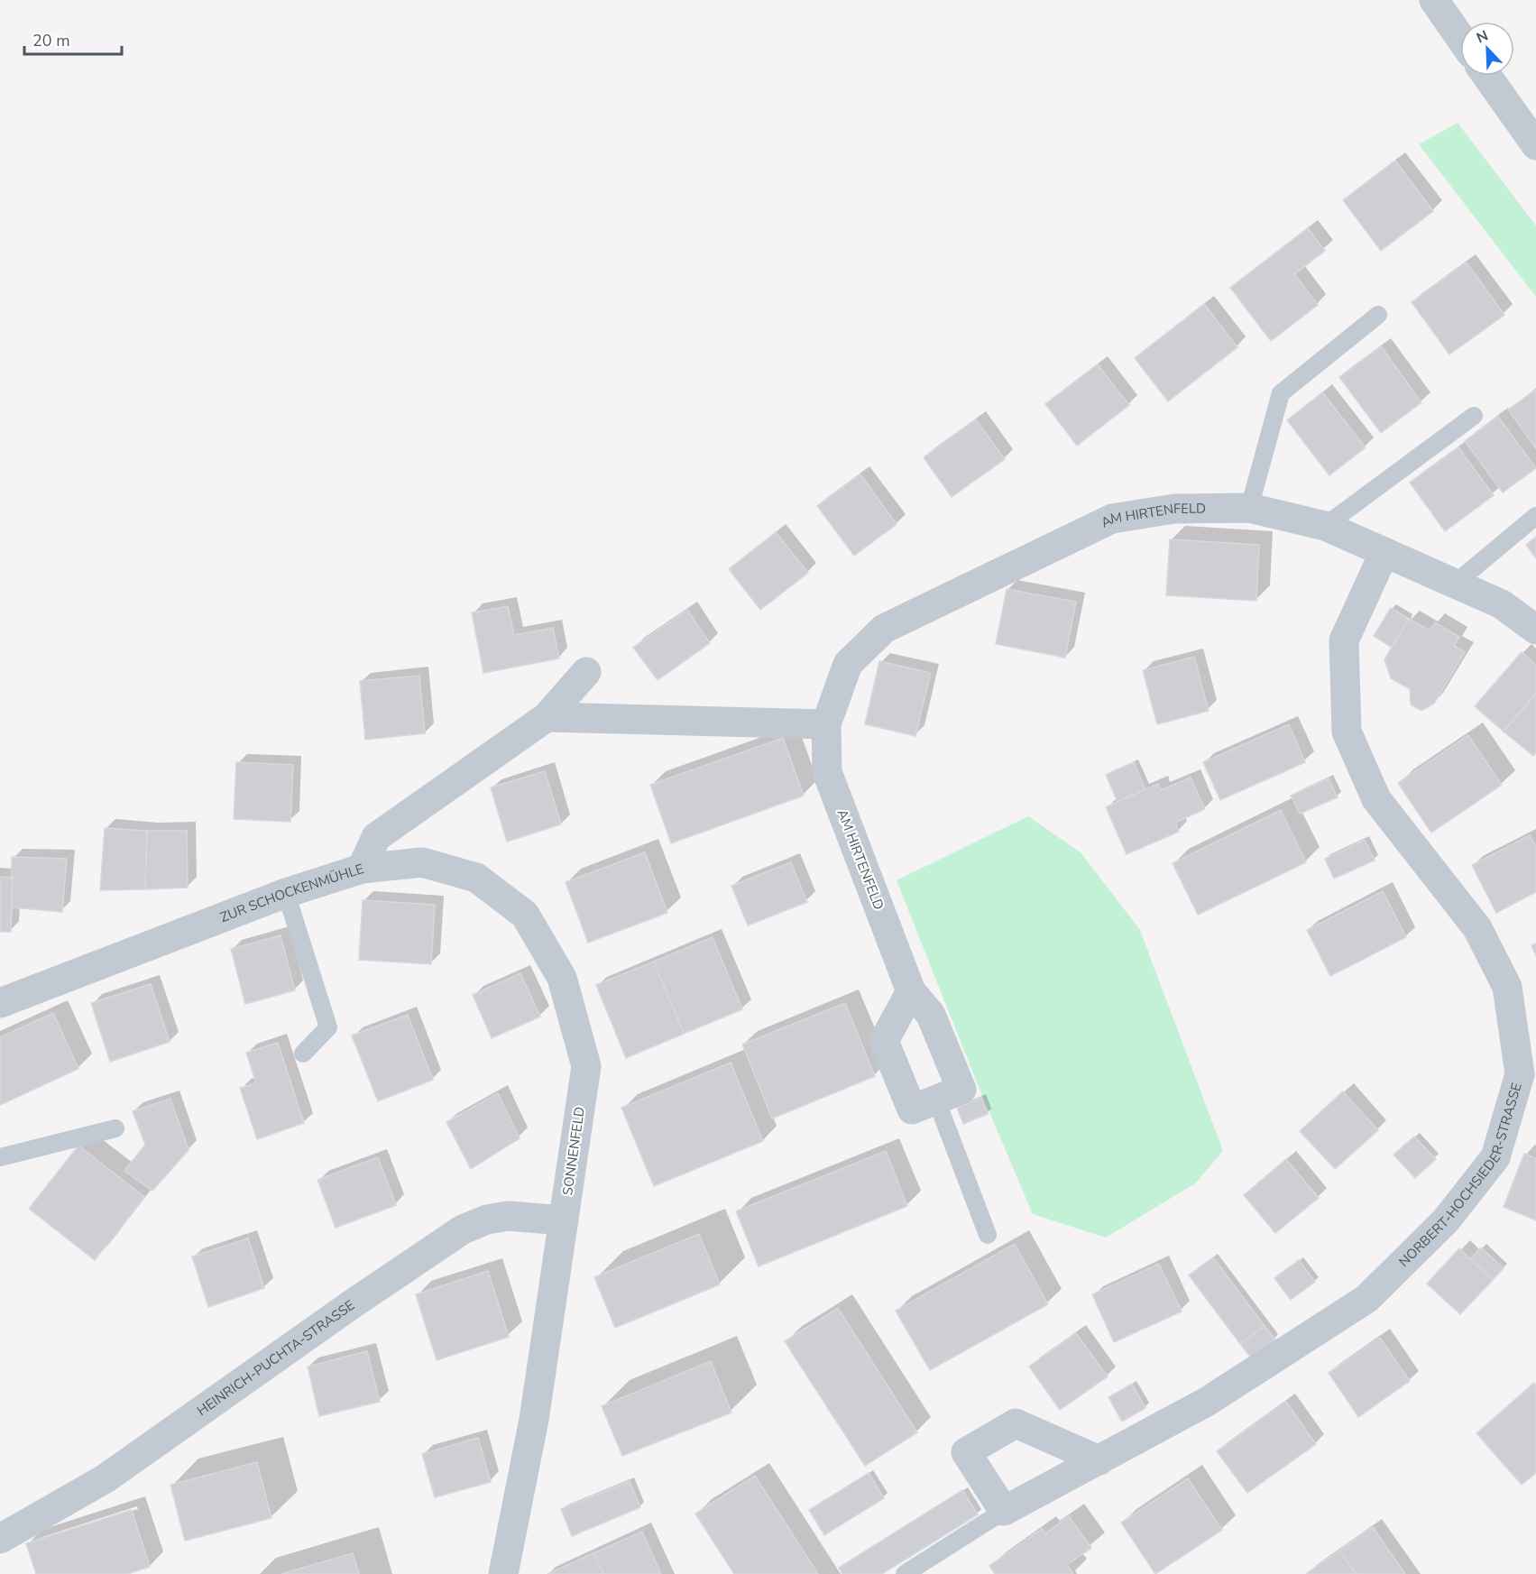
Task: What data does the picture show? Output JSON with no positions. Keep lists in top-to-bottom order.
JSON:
{
  "streets": {
    "street": [
      "AM HIRTENFELD",
      "ZUR SCHOCKENMÜHLE",
      "SONNENFELD",
      "NORBERT-HOCHSIEDER-STRASSE",
      "HEINRICH-PUCHTA-STRASSE"
    ]
  },
  "crossings": [
    ["AM HIRTENFELD", "NORBERT-HOCHSIEDER-STRASSE"],
    ["ZUR SCHOCKENMÜHLE", "SONNENFELD"],
    ["SONNENFELD", "HEINRICH-PUCHTA-STRASSE"]
  ],
  "scale_bar": "20 m",
  "north": "top left"
}
